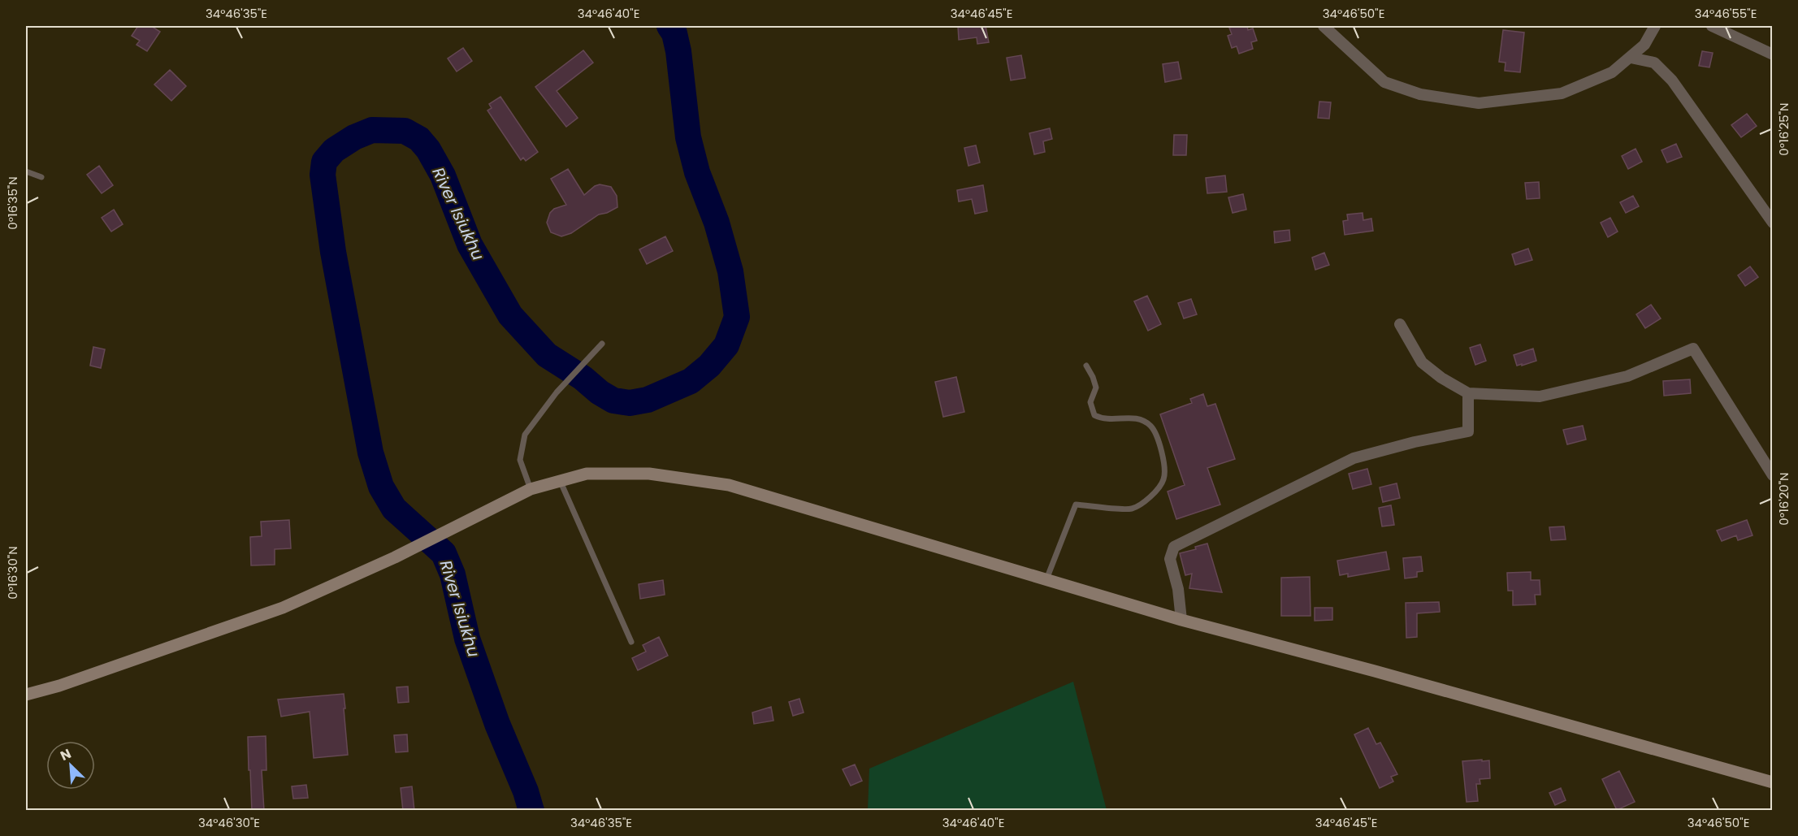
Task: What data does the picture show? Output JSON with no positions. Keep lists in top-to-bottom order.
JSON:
{
  "water": ["River Isiukhu"],
  "north": "top left",
  "coordinates": [
    "34°46'35\"E",
    "34°46'40\"E",
    "34°46'45\"E",
    "34°46'50\"E",
    "34°46'55\"E",
    "0°16'25\"N",
    "0°16'35\"N",
    "0°16'20\"N",
    "0°16'30\"N",
    "34°46'30\"E"
  ]
}
